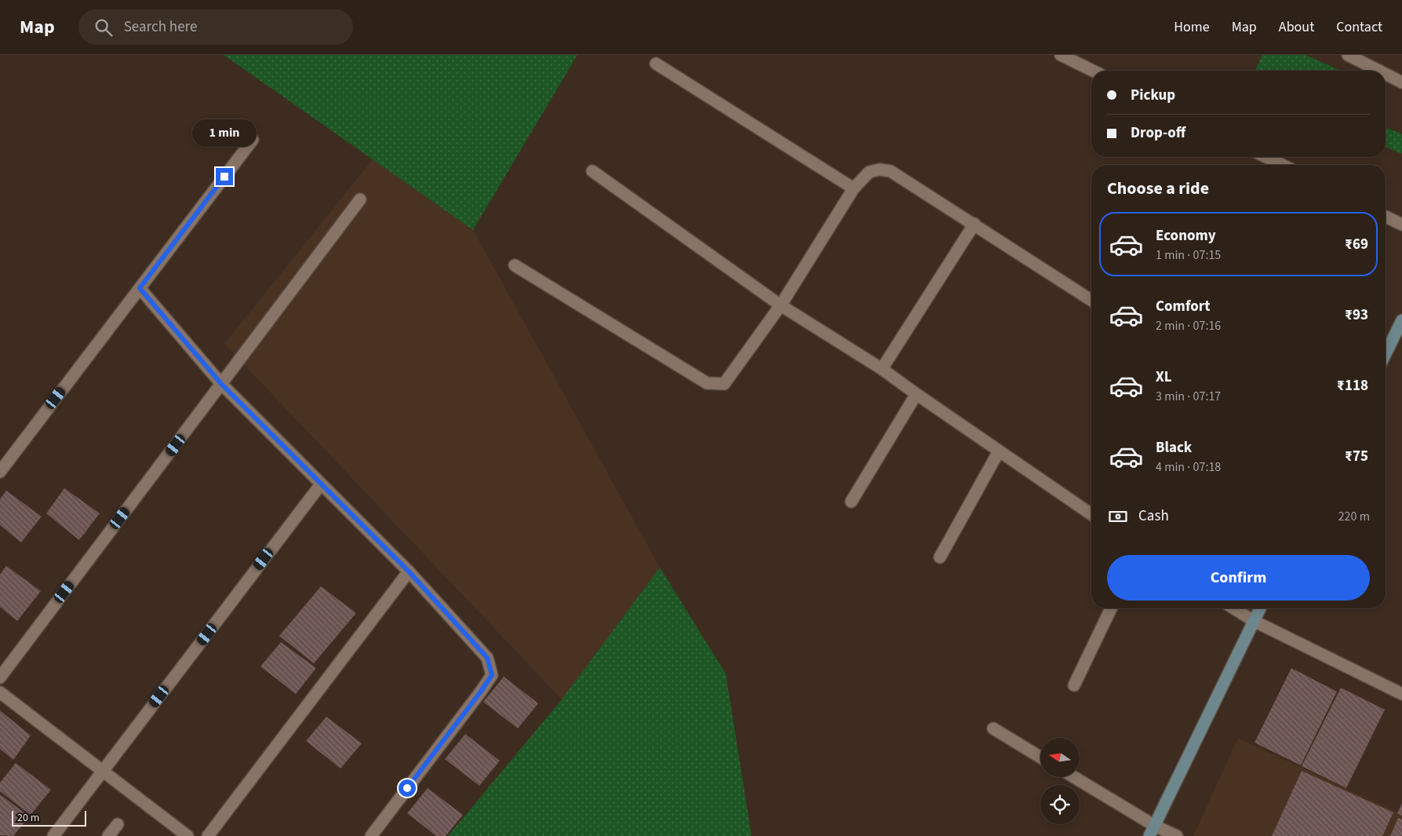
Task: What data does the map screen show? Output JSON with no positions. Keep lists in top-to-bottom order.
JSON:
{
  "scale_bar": "20 m",
  "north": "left",
  "page": {
    "header": "Map",
    "search": "Search here",
    "nav": [
      "Home",
      "Map",
      "About",
      "Contact"
    ],
    "banner": ["Pickup", "Drop-off"],
    "bubble": "1 min",
    "heading": "Choose a ride",
    "list": [
      {
        "name": "Economy",
        "note": "1 min · 07:15",
        "value": "₹69"
      },
      {
        "name": "Comfort",
        "note": "2 min · 07:16",
        "value": "₹93"
      },
      {
        "name": "XL",
        "note": "3 min · 07:17",
        "value": "₹118"
      },
      {
        "name": "Black",
        "note": "4 min · 07:18",
        "value": "₹75"
      }
    ],
    "pay": ["Cash", "220 m"],
    "buttons": "Confirm",
    "scale": "20 m"
  }
}
